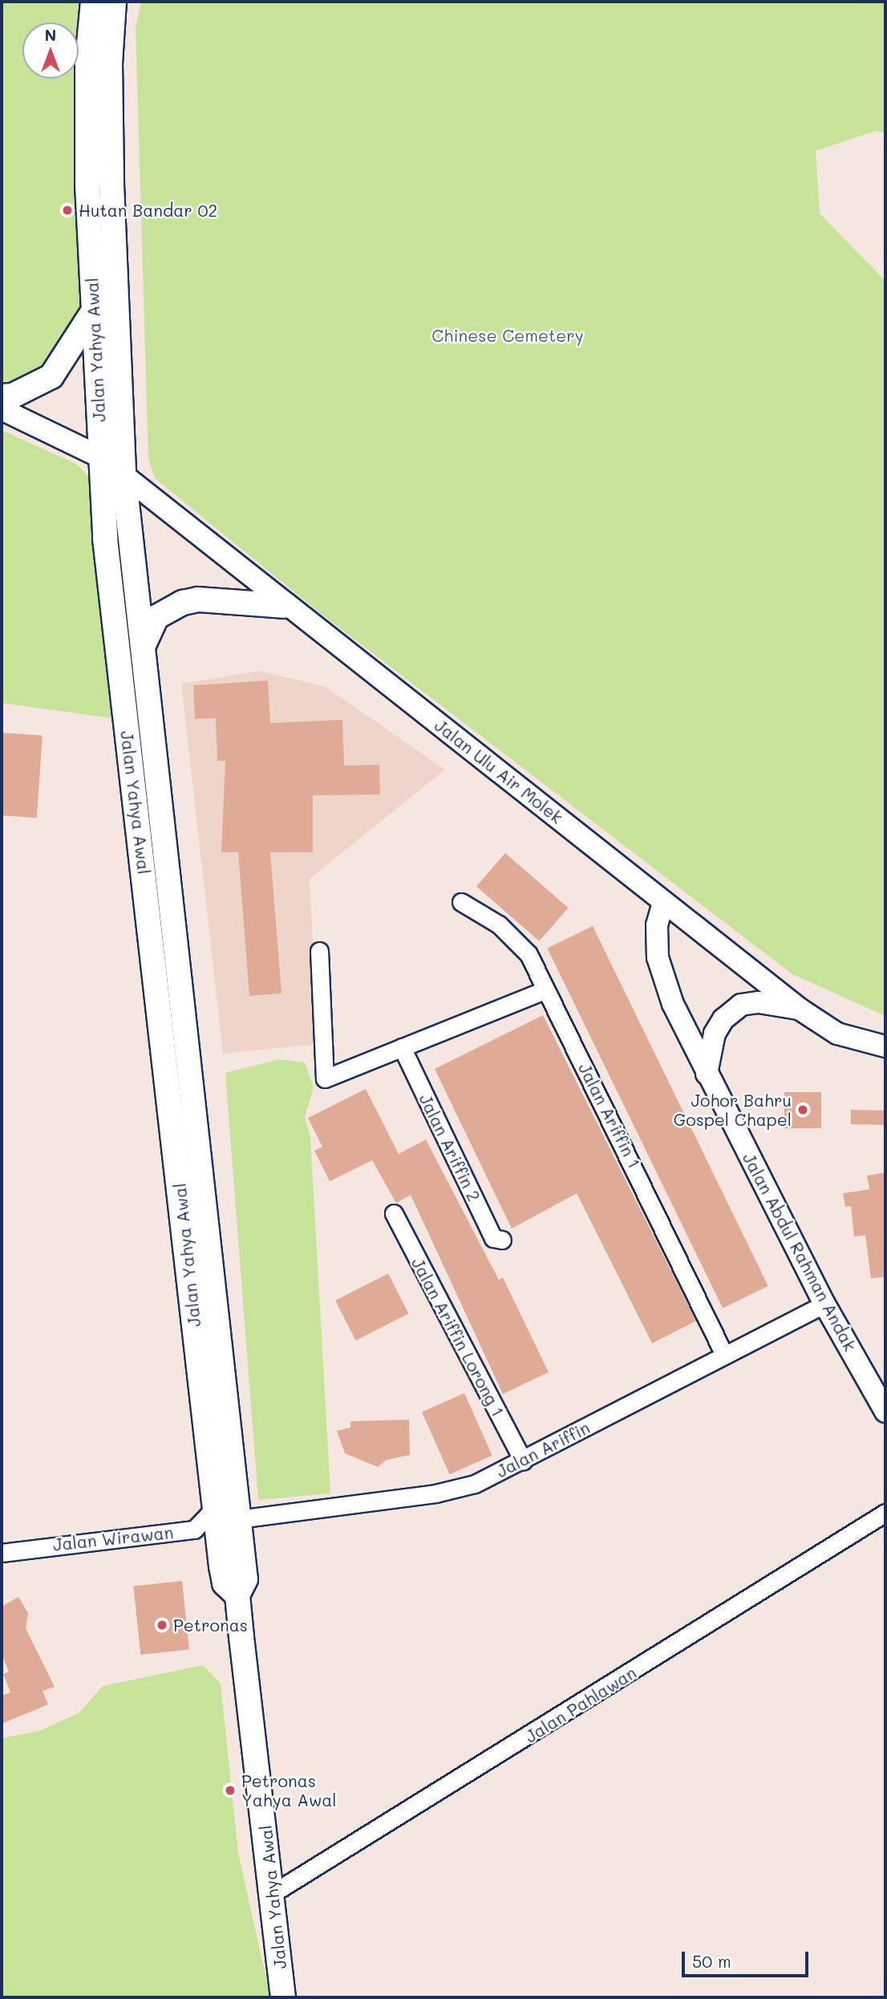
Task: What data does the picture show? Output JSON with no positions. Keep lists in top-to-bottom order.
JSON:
{
  "streets": {
    "main road": ["Jalan Yahya Awal"],
    "street": [
      "Jalan Ulu Air Molek",
      "Jalan Ariffin 1",
      "Jalan Ariffin 2",
      "Jalan Abdul Rahman Andak",
      "Jalan Ariffin Lorong 1",
      "Jalan Ariffin",
      "Jalan Wirawan",
      "Jalan Pahlawan"
    ]
  },
  "crossings": [
    ["Jalan Yahya Awal", "Jalan Ulu Air Molek"],
    ["Jalan Yahya Awal", "Jalan Ariffin"],
    ["Jalan Yahya Awal", "Jalan Wirawan"],
    ["Jalan Yahya Awal", "Jalan Pahlawan"],
    ["Jalan Ulu Air Molek", "Jalan Abdul Rahman Andak"],
    ["Jalan Ariffin 1", "Jalan Ariffin"],
    ["Jalan Abdul Rahman Andak", "Jalan Ariffin"],
    ["Jalan Ariffin Lorong 1", "Jalan Ariffin"]
  ],
  "parks": ["Chinese Cemetery"],
  "places": [
    "Hutan Bandar 02",
    "Johor Bahru Gospel Chapel",
    "Petronas",
    "Petronas Yahya Awal"
  ],
  "scale_bar": "50 m",
  "north": "top"
}
